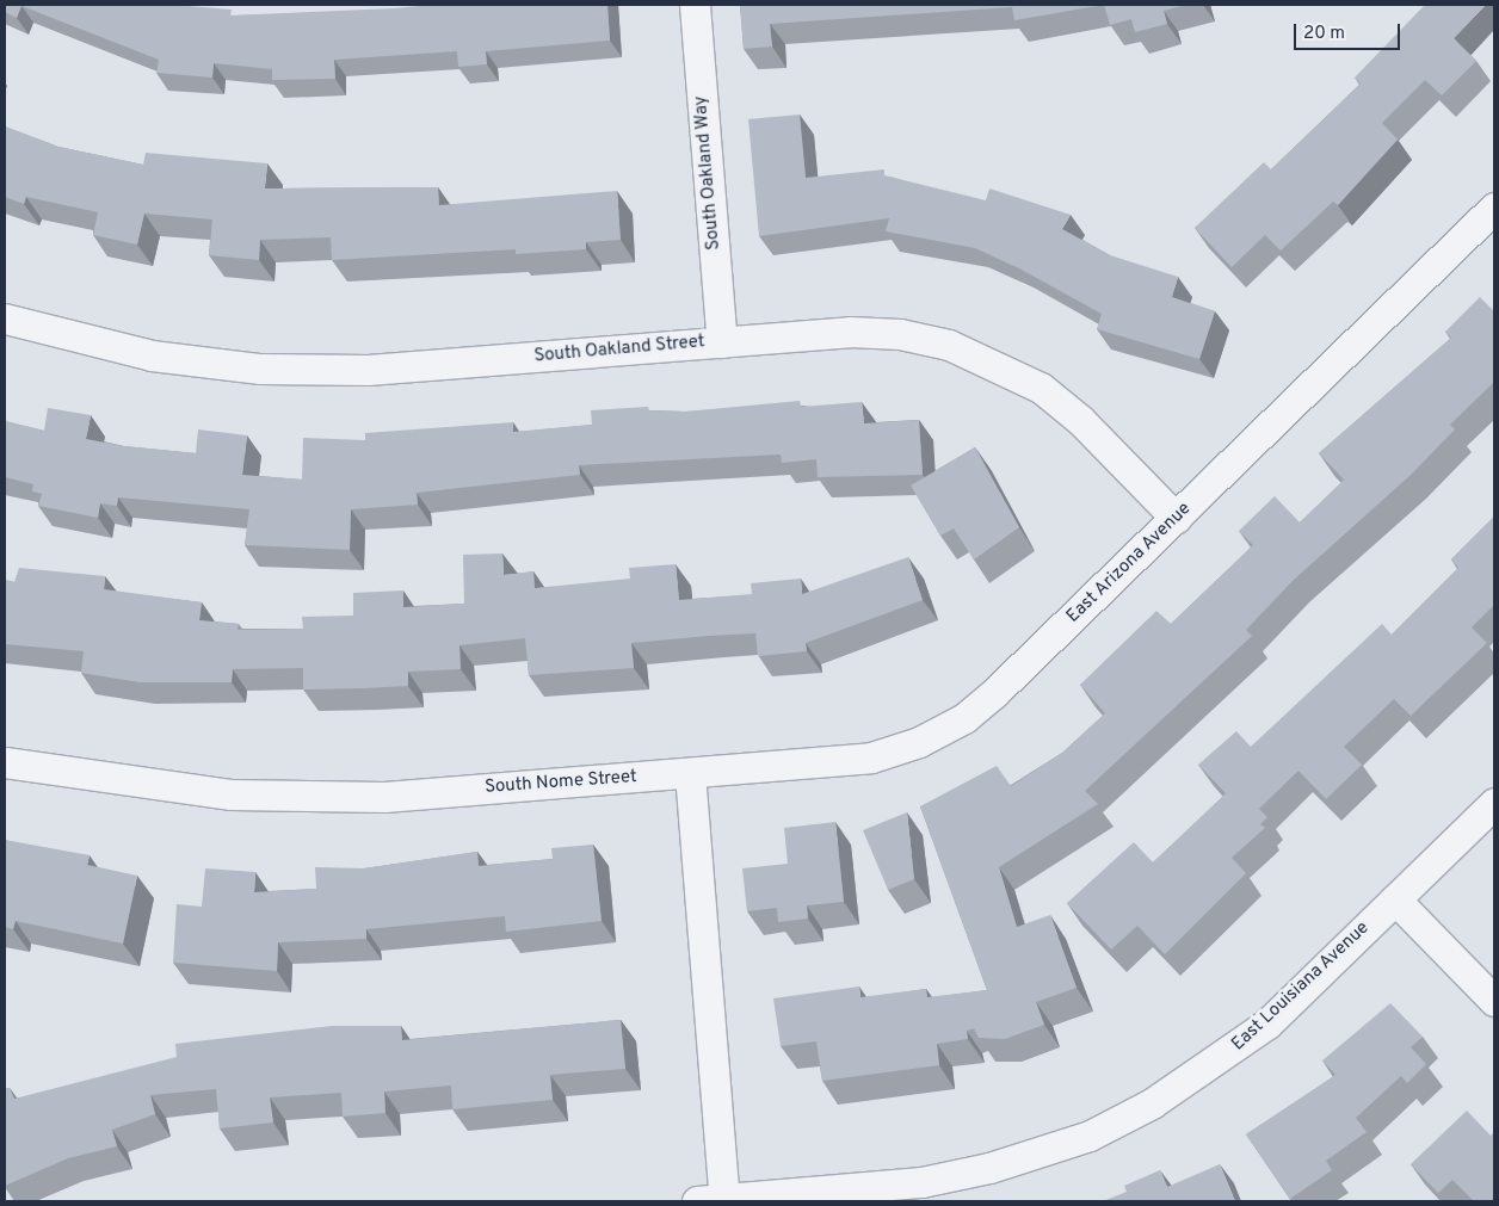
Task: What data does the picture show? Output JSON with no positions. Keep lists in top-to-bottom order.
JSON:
{
  "streets": {
    "street": [
      "South Oakland Way",
      "South Oakland Street",
      "East Arizona Avenue",
      "South Nome Street",
      "East Louisiana Avenue"
    ]
  },
  "crossings": [
    ["South Oakland Way", "South Oakland Street"],
    ["South Oakland Street", "East Arizona Avenue"],
    ["East Arizona Avenue", "South Nome Street"]
  ],
  "scale_bar": "20 m"
}
